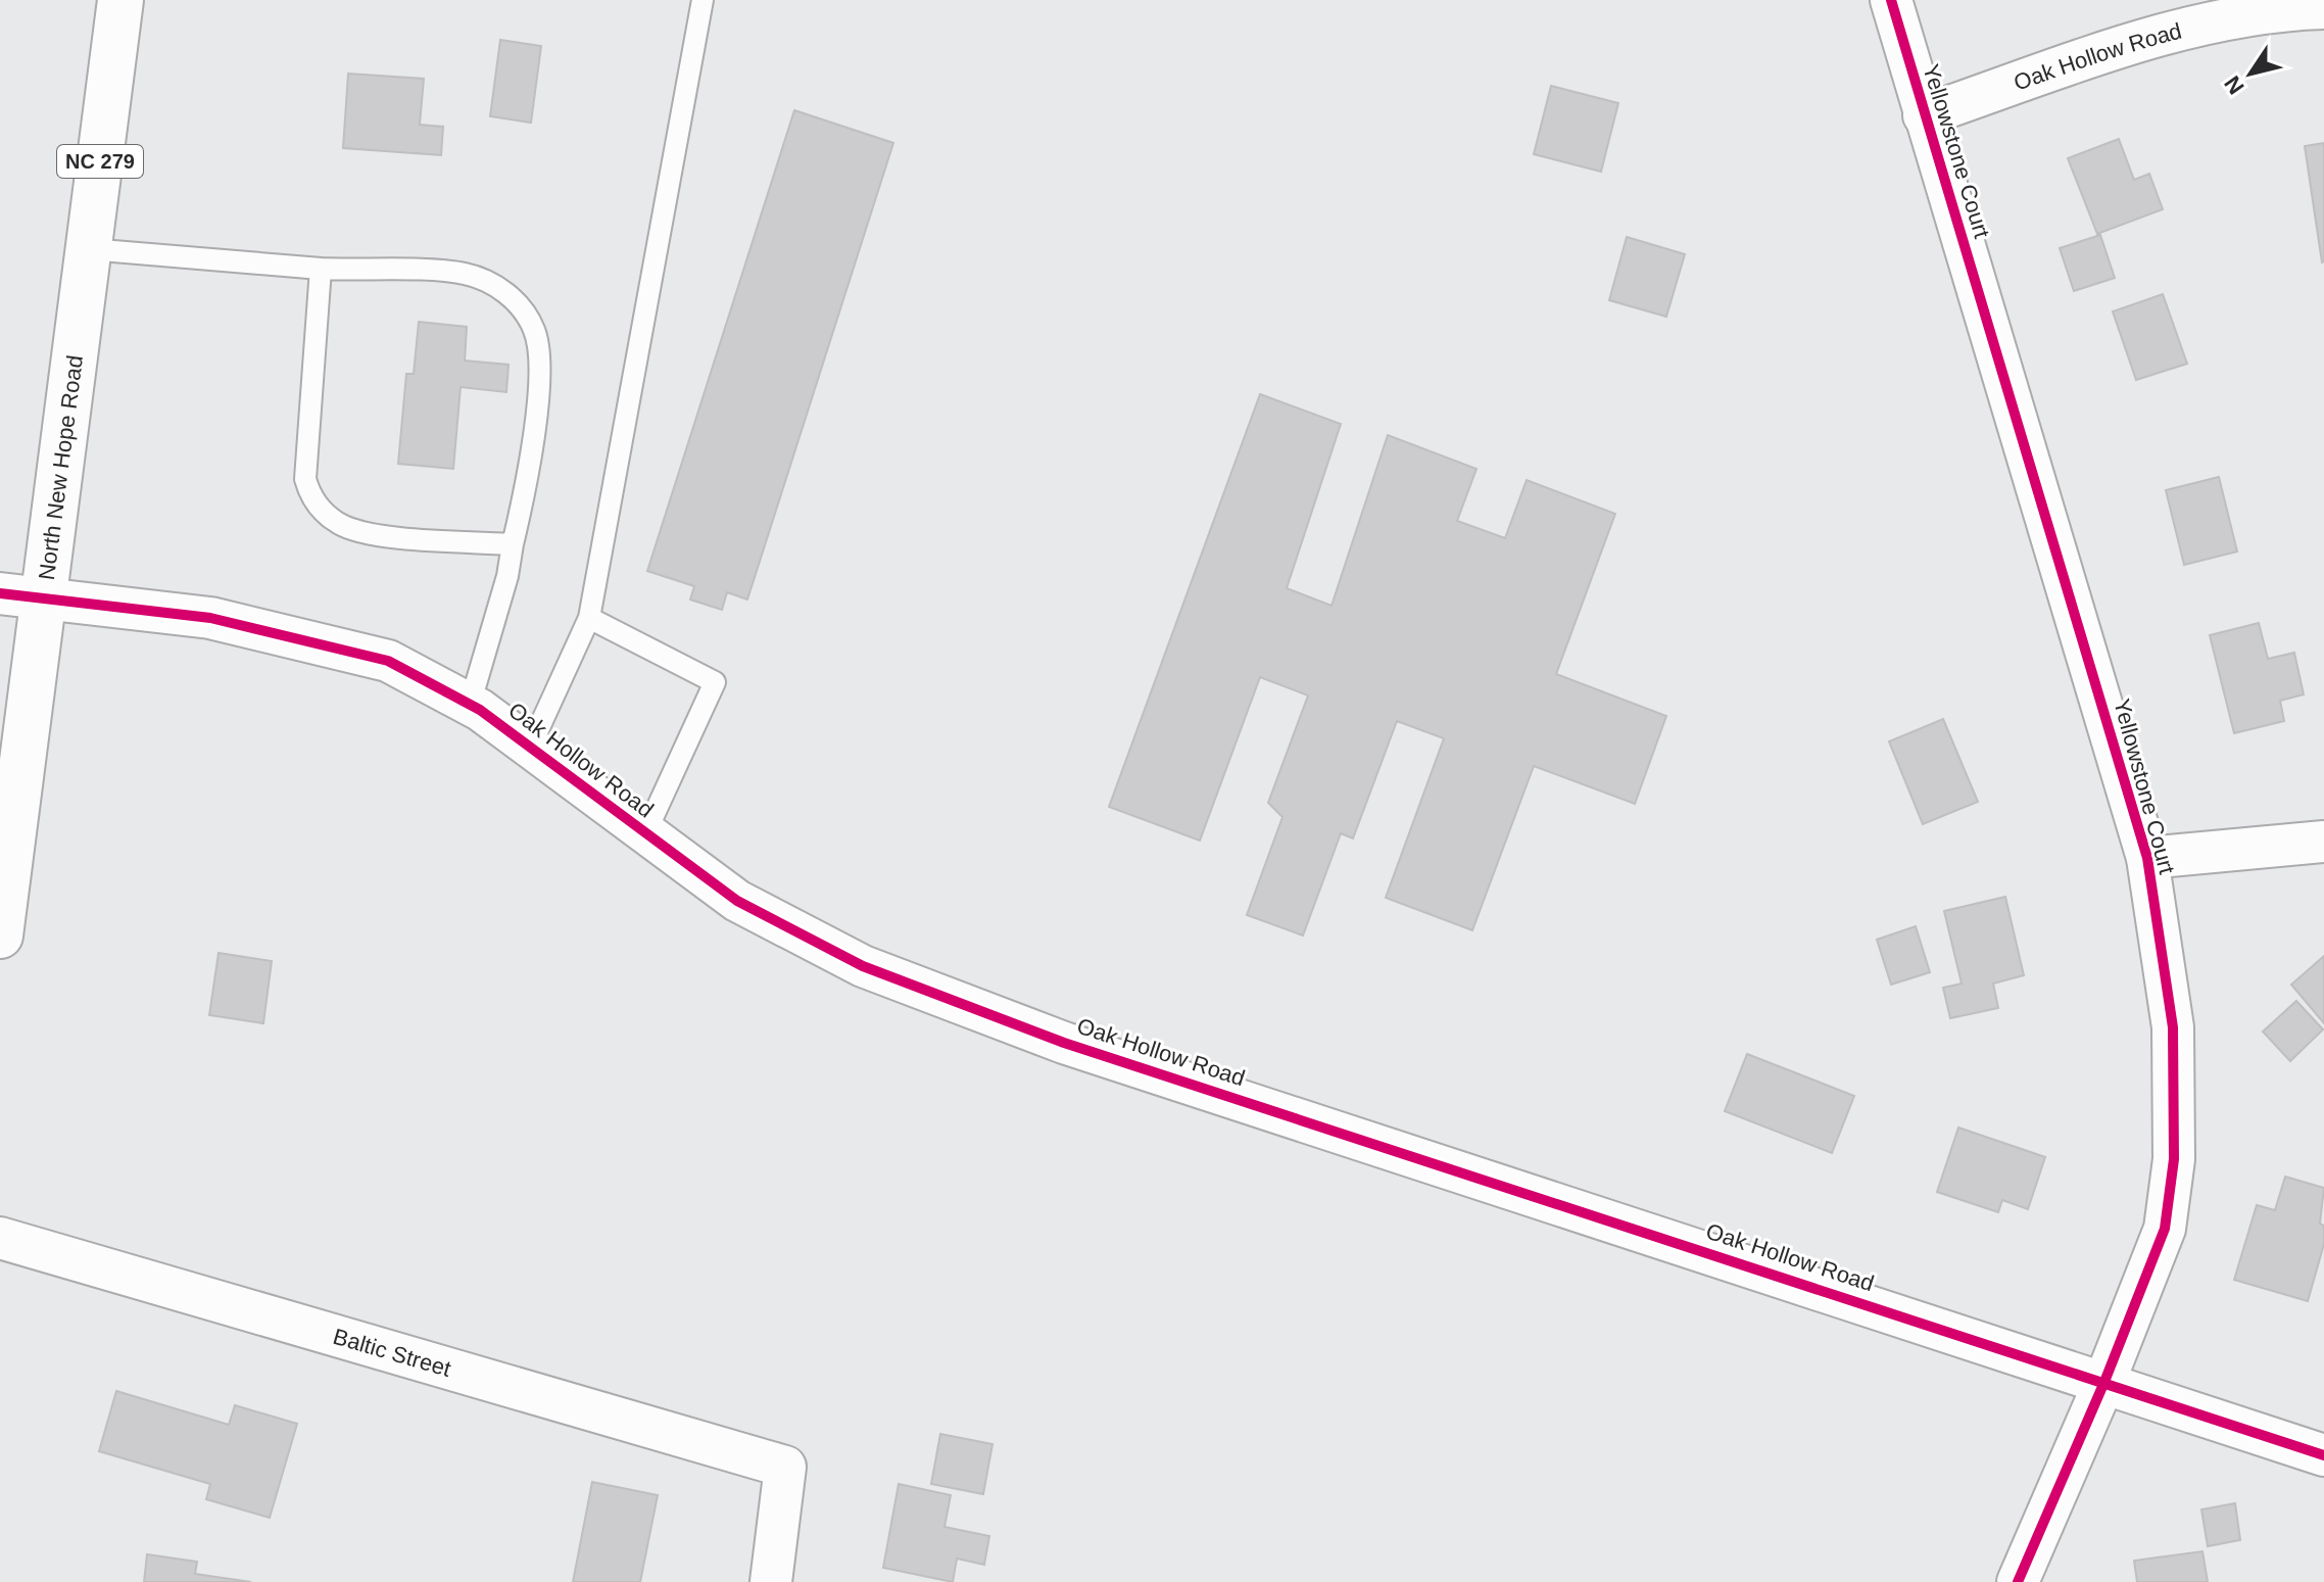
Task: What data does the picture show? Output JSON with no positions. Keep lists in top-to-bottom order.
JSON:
{
  "streets": {
    "main road": ["NC 279", "North New Hope Road"],
    "street": ["Oak Hollow Road", "Yellowstone Court", "Baltic Street"]
  },
  "crossings": [
    ["Oak Hollow Road", "Yellowstone Court"],
    ["Oak Hollow Road", "North New Hope Road"]
  ],
  "north": "bottom left"
}
